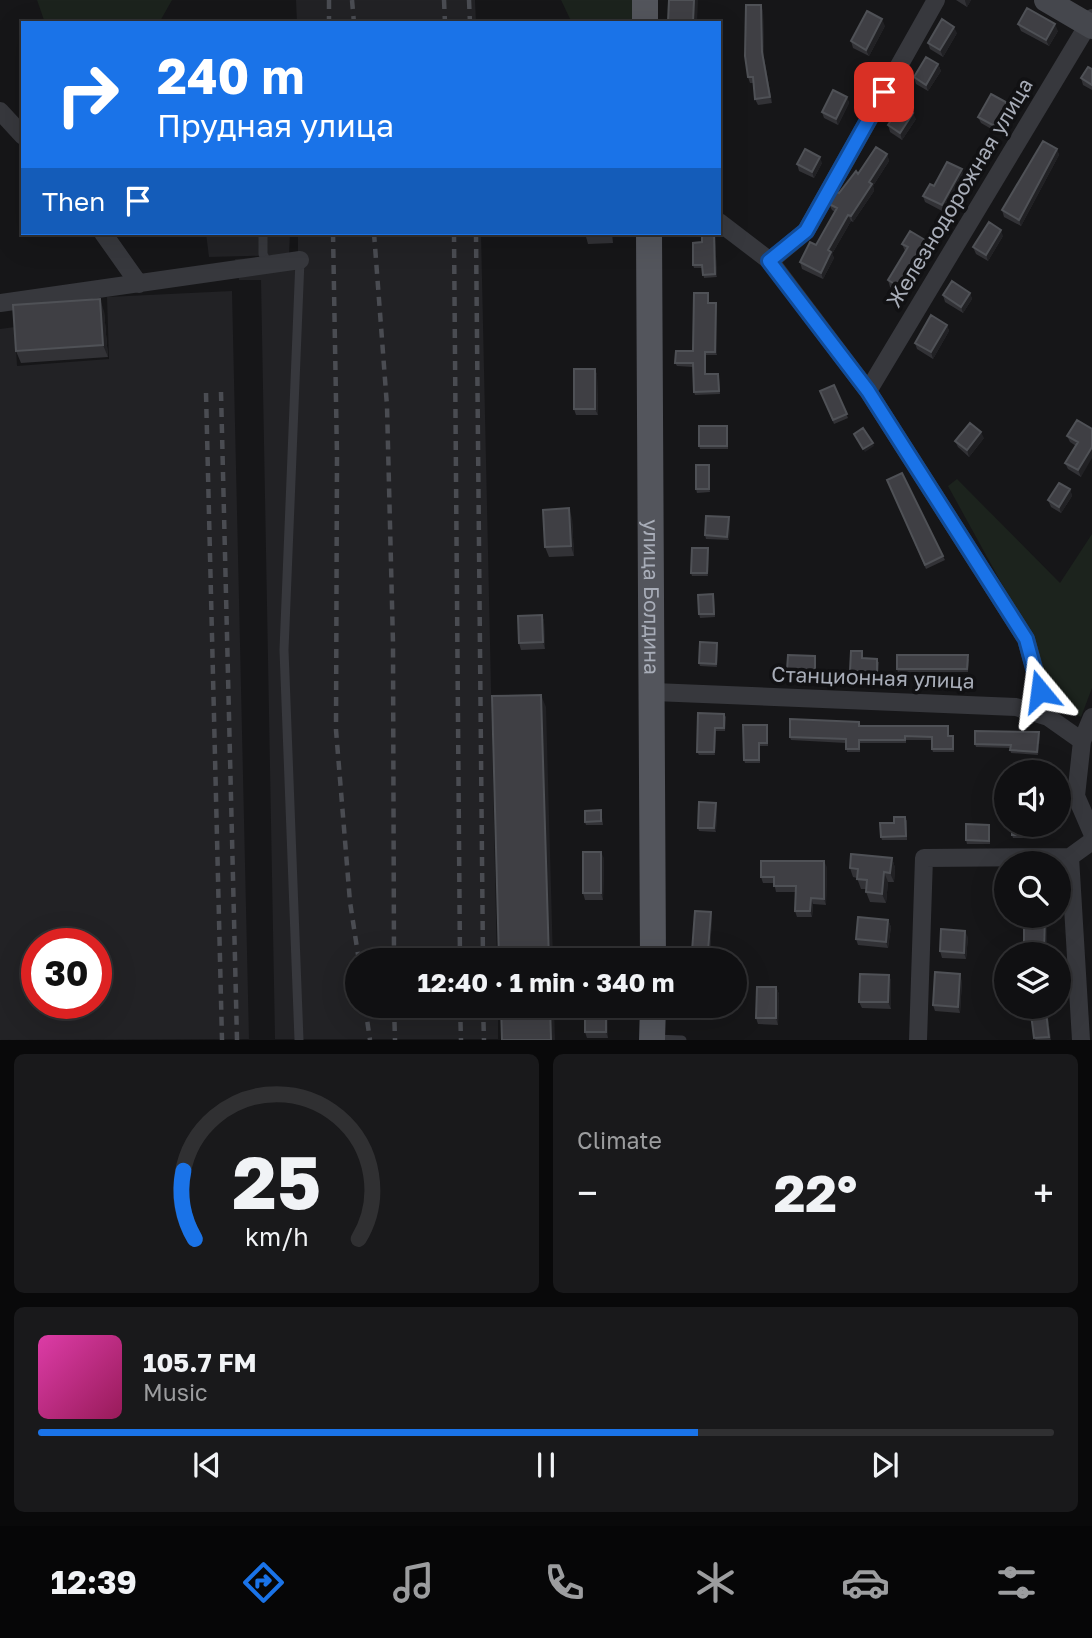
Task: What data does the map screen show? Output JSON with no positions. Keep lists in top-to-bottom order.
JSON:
{
  "streets": {
    "main road": ["улица Болдина"],
    "street": ["Железнодорожная улица", "Станционная улица"]
  },
  "crossings": [
    ["улица Болдина", "Станционная улица"]
  ],
  "page": {
    "turn": ["240 m", "Прудная улица"],
    "then": "Then",
    "limit": "30",
    "trip": "12:40 · 1 min · 340 m",
    "tile": "Climate",
    "heat": ["−", "22°", "+"],
    "song": ["105.7 FM", "Music"],
    "tabs": "12:39",
    "gauge": ["25", "km/h"]
  }
}
